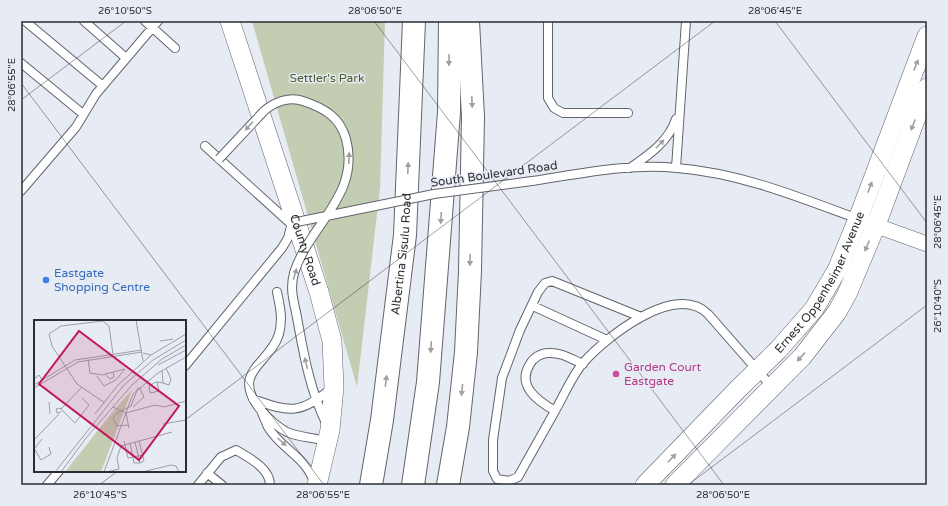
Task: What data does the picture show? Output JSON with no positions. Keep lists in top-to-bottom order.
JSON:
{
  "streets": {
    "highway": ["Albertina Sisulu Road"],
    "street": ["County Road", "Ernest Oppenheimer Avenue"],
    "lane": ["South Boulevard Road"]
  },
  "crossings": [
    ["South Boulevard Road", "Ernest Oppenheimer Avenue"]
  ],
  "parks": ["Settler's Park"],
  "places": ["Eastgate Shopping Centre", "Garden Court Eastgate"],
  "coordinates": [
    "26°10'50\"S",
    "28°06'50\"E",
    "28°06'45\"E",
    "28°06'55\"E",
    "26°10'40\"S",
    "26°10'45\"S"
  ]
}
